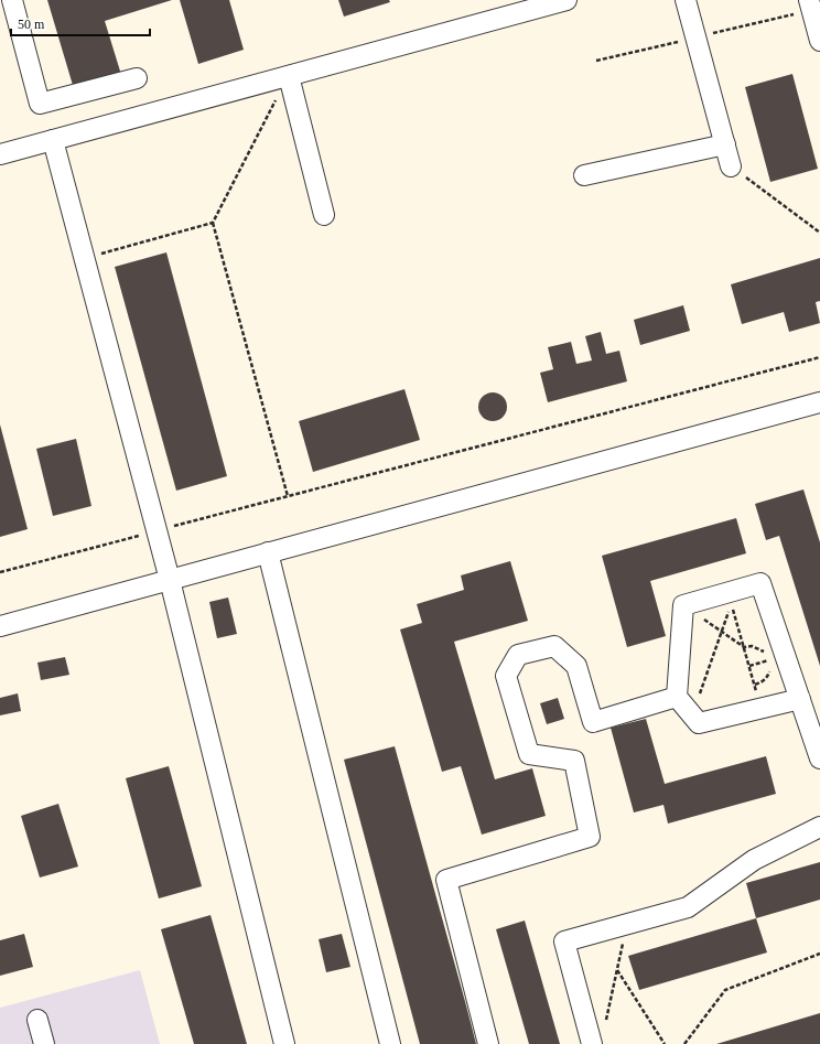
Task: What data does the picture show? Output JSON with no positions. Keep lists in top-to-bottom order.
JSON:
{
  "scale_bar": "50 m"
}
